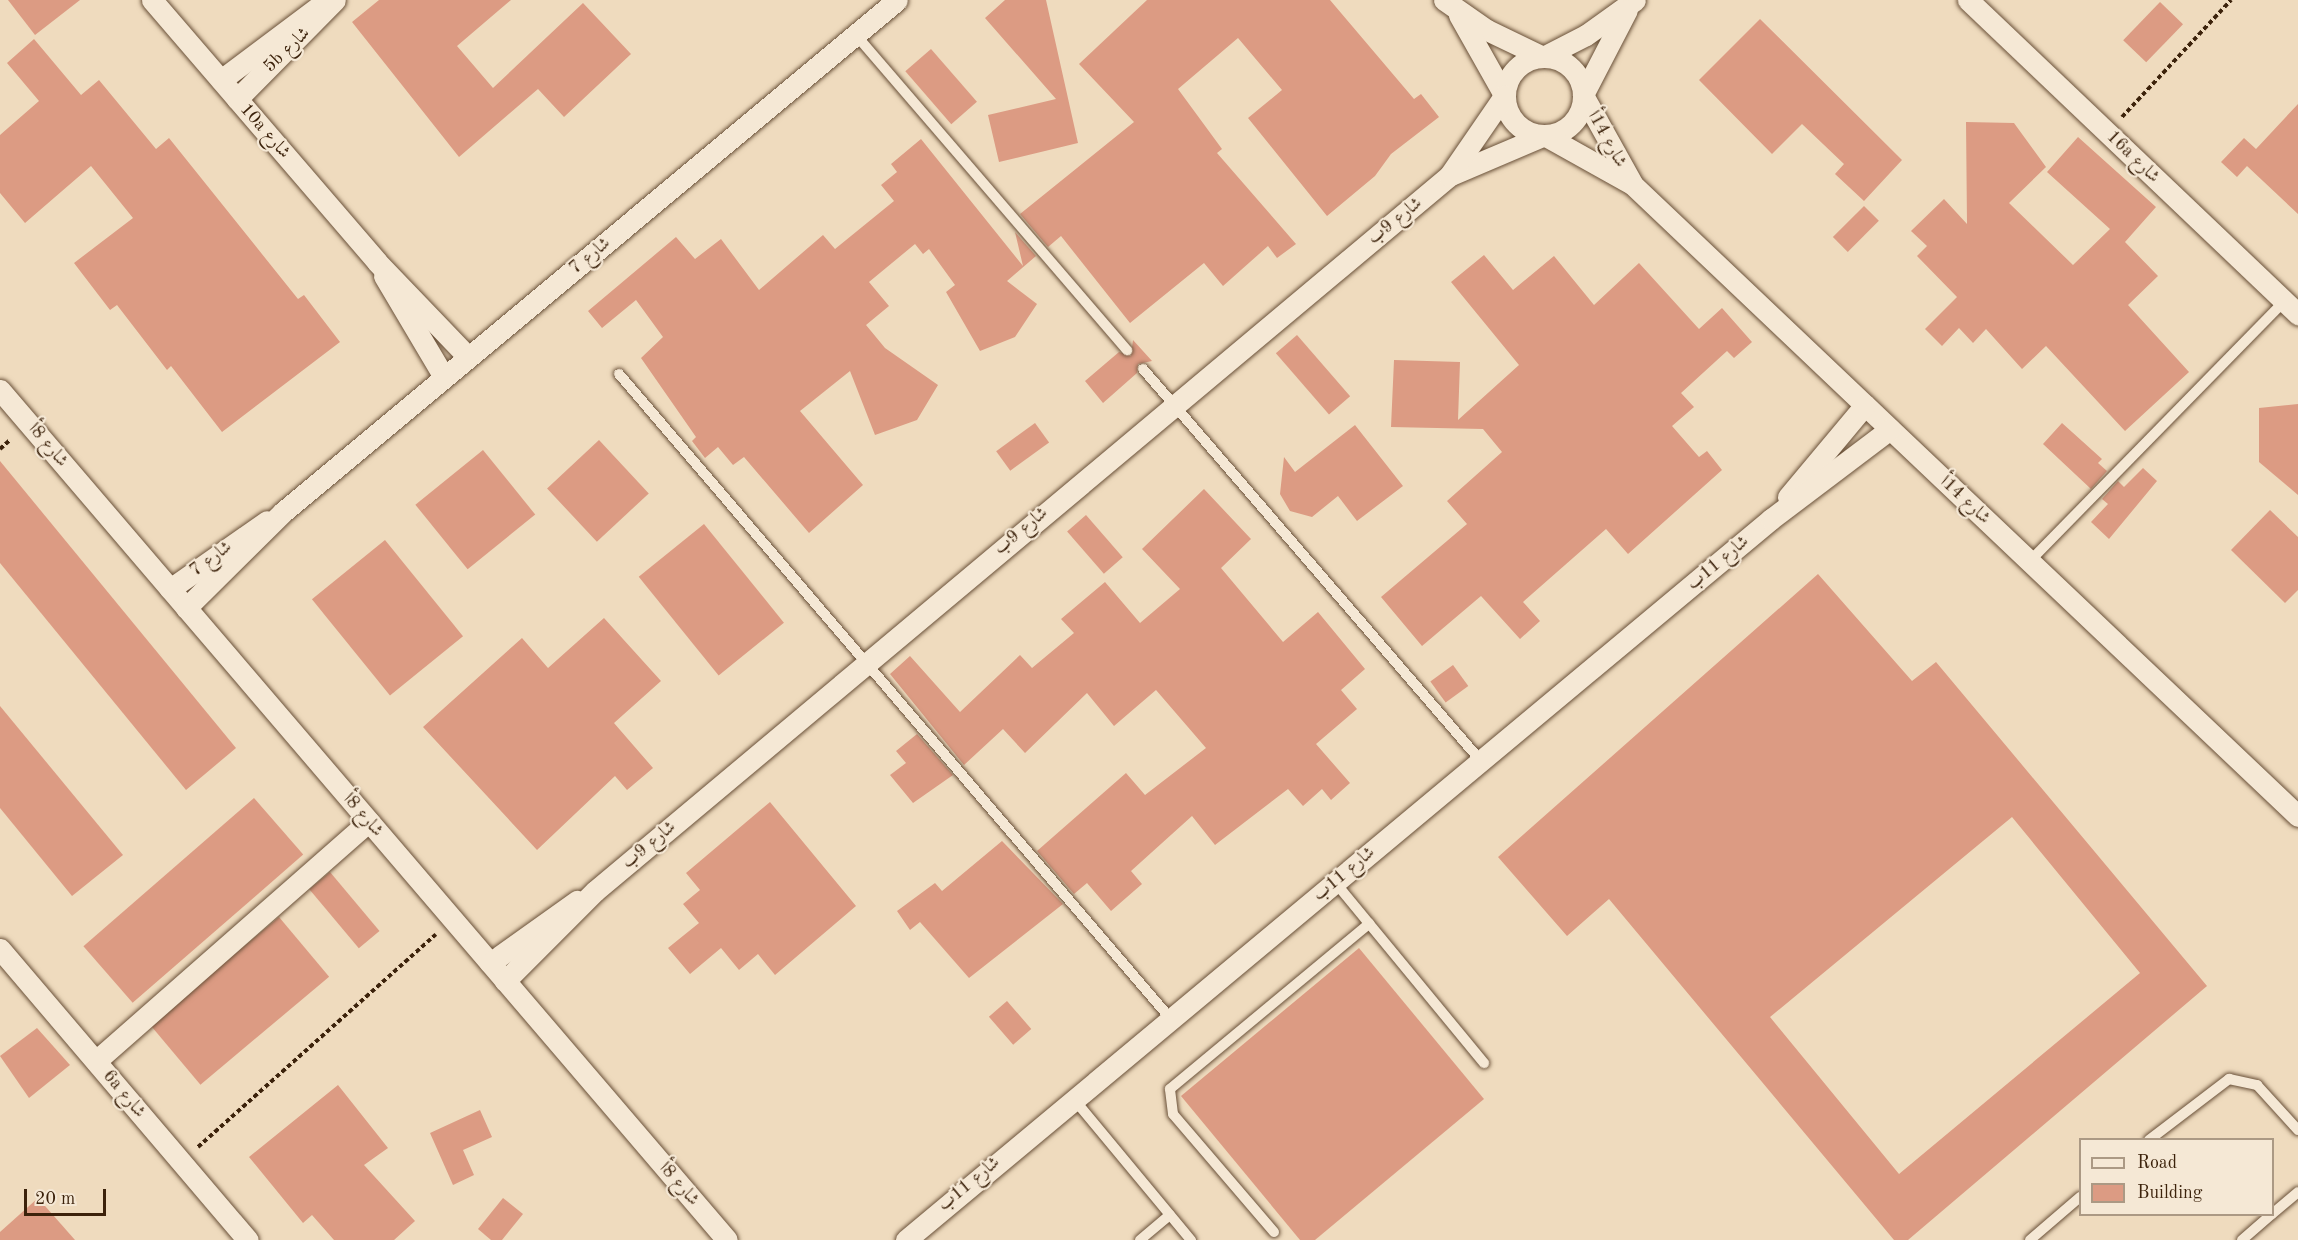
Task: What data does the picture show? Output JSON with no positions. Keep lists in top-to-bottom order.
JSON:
{
  "streets": {
    "street": [
      "5b شارع",
      "10a شارع",
      "شارع 14أ",
      "16a شارع",
      "شارع 9ب",
      "شارع 7",
      "شارع 8أ",
      "شارع 11ب",
      "6a شارع"
    ]
  },
  "crossings": [
    ["5b شارع", "10a شارع"],
    ["10a شارع", "شارع 7"],
    ["شارع 14أ", "شارع 9ب"],
    ["شارع 14أ", "شارع 11ب"],
    ["شارع 9ب", "شارع 8أ"],
    ["شارع 7", "شارع 8أ"]
  ],
  "legend": ["Road", "Building"],
  "scale_bar": "20 m"
}
